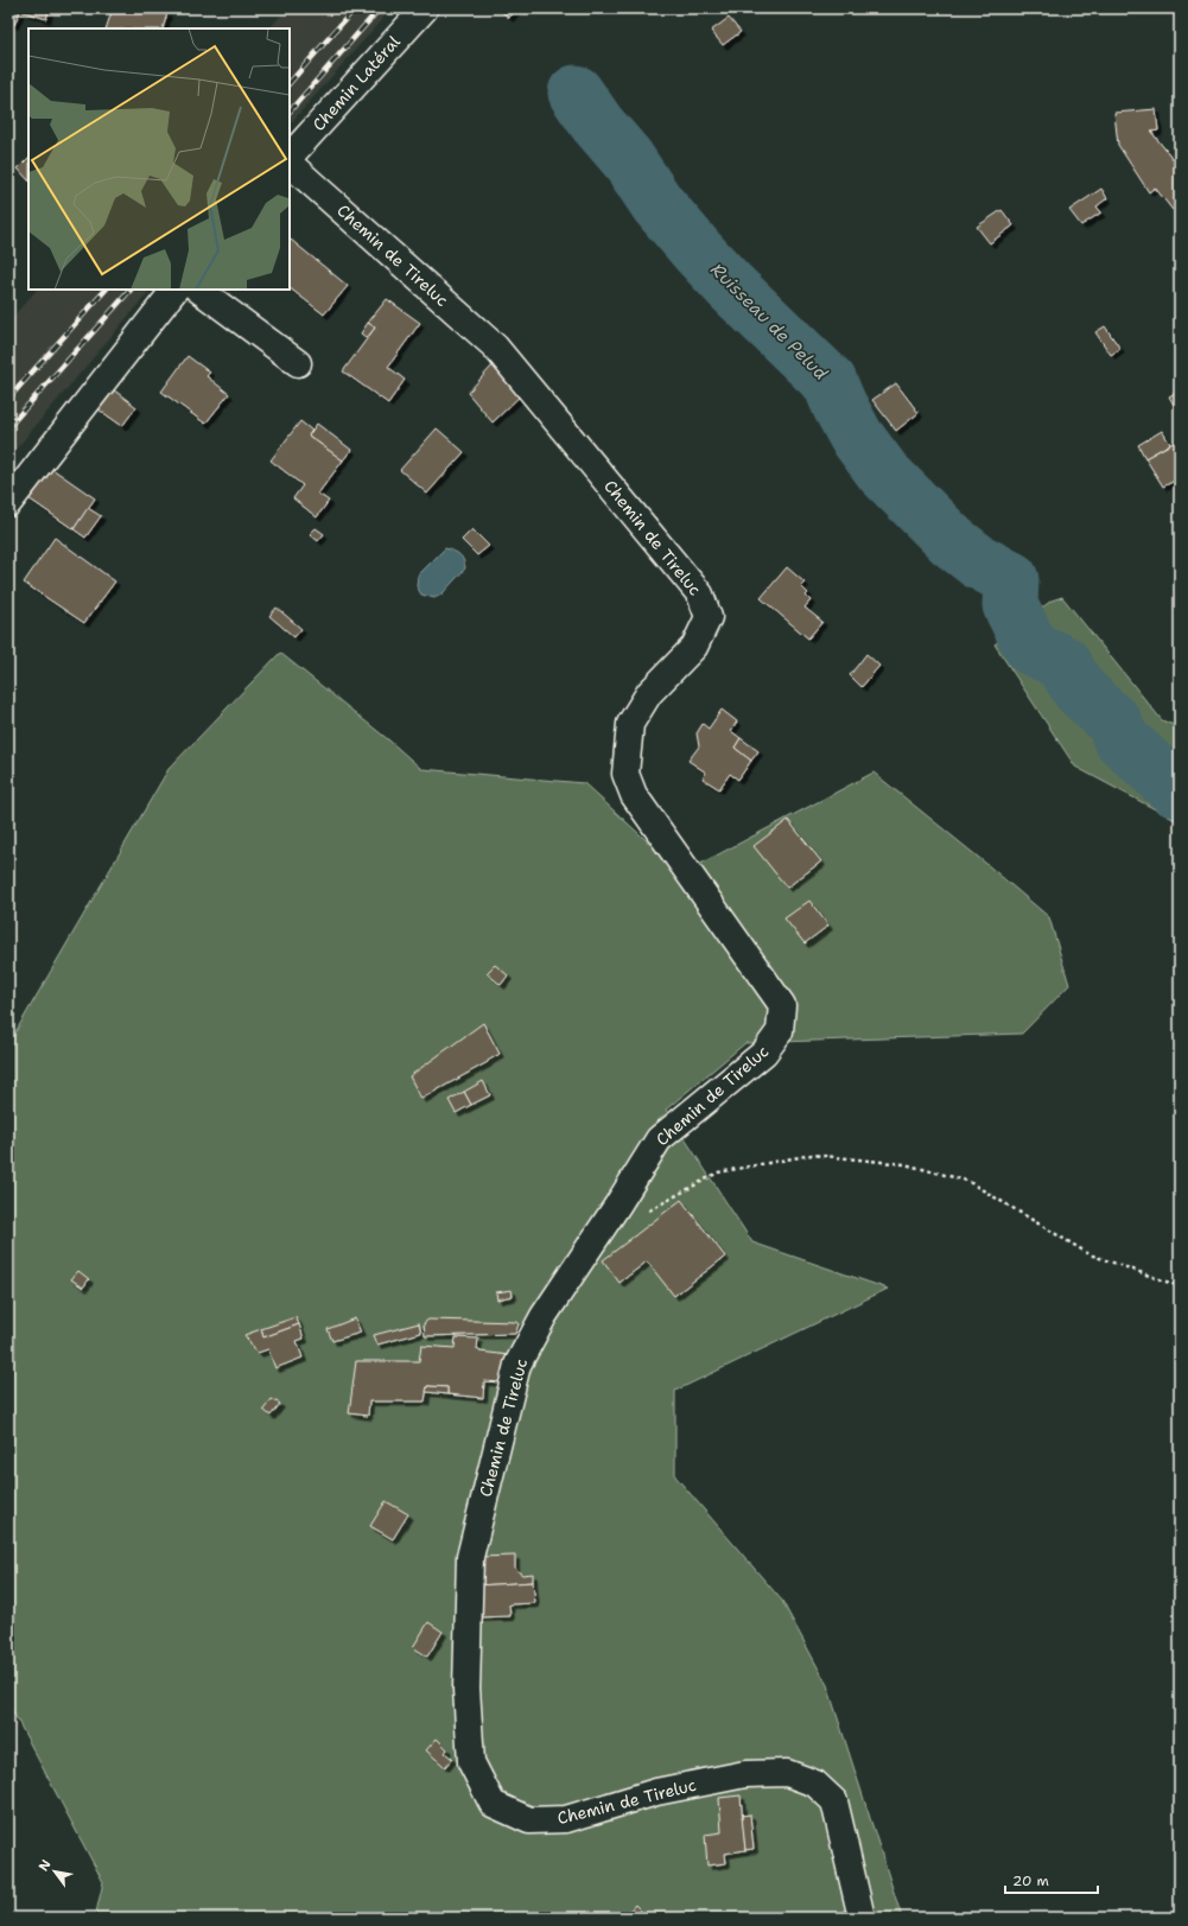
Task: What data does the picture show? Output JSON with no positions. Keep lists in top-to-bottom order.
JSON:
{
  "streets": {
    "street": ["Chemin Latéral", "Chemin de Tireluc"]
  },
  "water": ["Ruisseau de Pelud"],
  "scale_bar": "20 m",
  "north": "top left"
}
